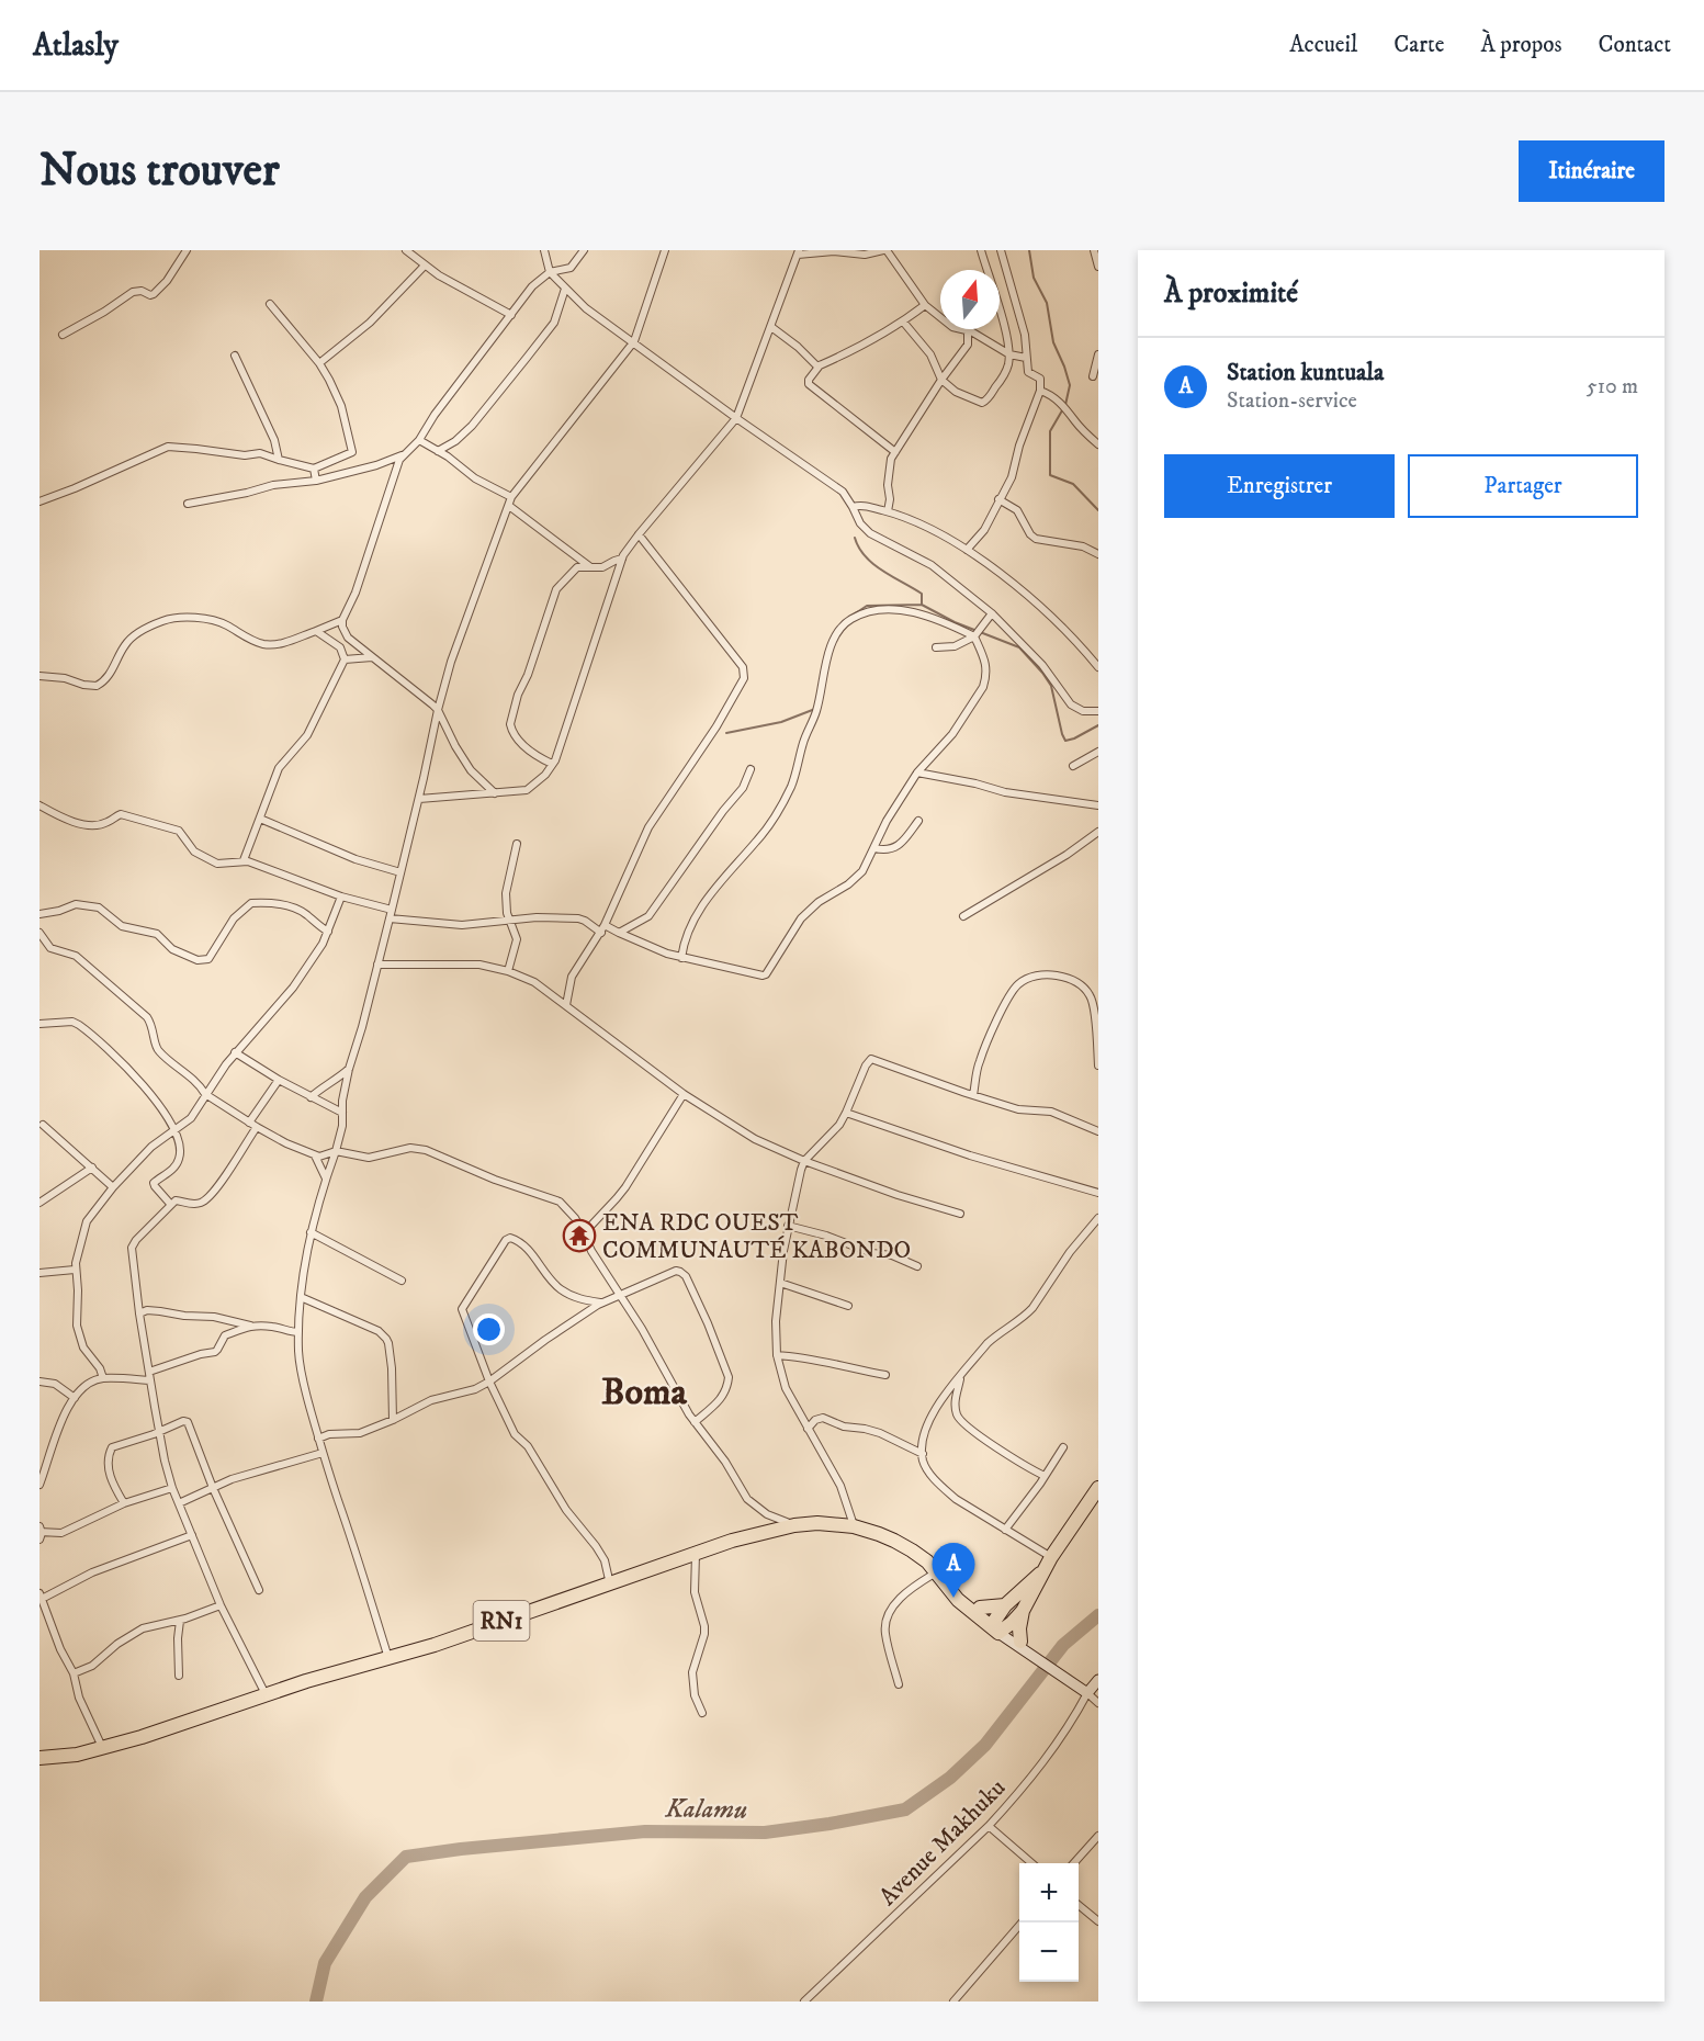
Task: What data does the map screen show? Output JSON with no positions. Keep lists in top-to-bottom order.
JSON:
{
  "streets": {
    "highway": ["RN1"],
    "street": ["Avenue Makhuku"]
  },
  "districts": ["Boma"],
  "water": ["Kalamu"],
  "places": {
    "temple": ["ENA RDC OUEST COMMUNAUTÉ KABONDO"]
  },
  "north": "top",
  "page": {
    "header": "Atlasly",
    "nav": [
      "Accueil",
      "Carte",
      "À propos",
      "Contact"
    ],
    "buttons": [
      "Itinéraire",
      ["Enregistrer", "Partager"]
    ],
    "title": "Nous trouver",
    "heading": "À proximité",
    "list": [
      {
        "mark": "A",
        "name": "Station kuntuala",
        "note": "Station-service",
        "value": "510 m"
      }
    ],
    "pins": "A",
    "map_buttons": ["+", "−"]
  }
}
